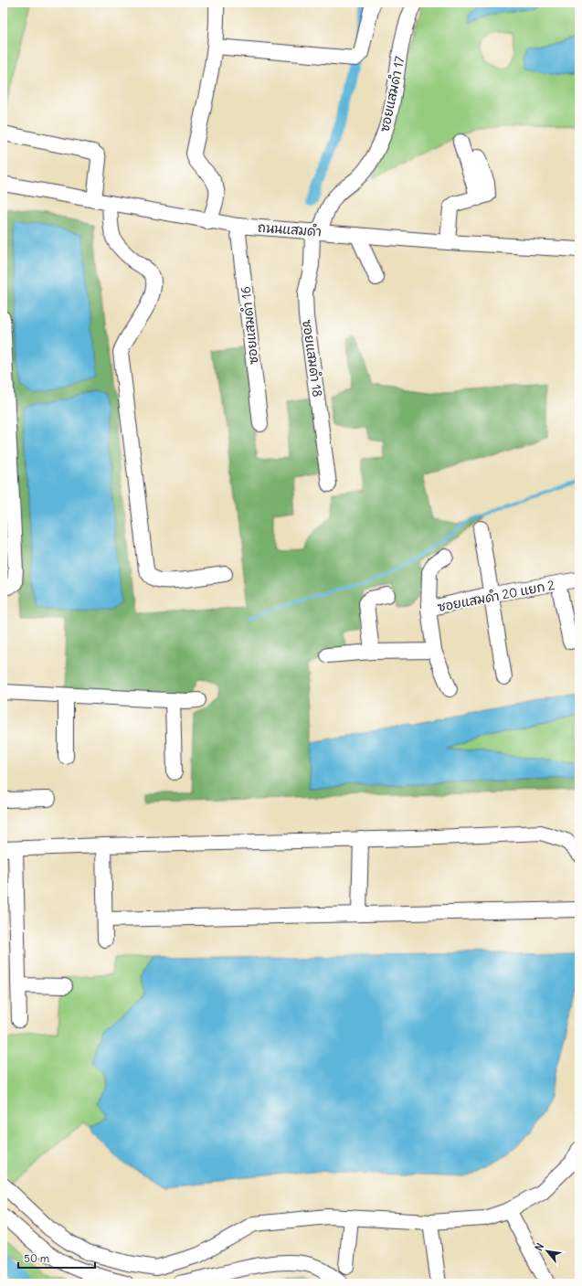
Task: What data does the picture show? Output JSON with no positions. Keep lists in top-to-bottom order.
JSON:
{
  "streets": {
    "street": [
      "ซอยแสมดำ 17",
      "ถนนแสมดำ",
      "ซอยแสมดำ 16",
      "ซอยแสมดำ 18",
      "ซอยแสมดำ 20 แยก 2"
    ]
  },
  "crossings": [
    ["ซอยแสมดำ 17", "ถนนแสมดำ"],
    ["ซอยแสมดำ 17", "ซอยแสมดำ 18"],
    ["ถนนแสมดำ", "ซอยแสมดำ 16"],
    ["ถนนแสมดำ", "ซอยแสมดำ 18"]
  ],
  "scale_bar": "50 m",
  "north": "top left"
}
